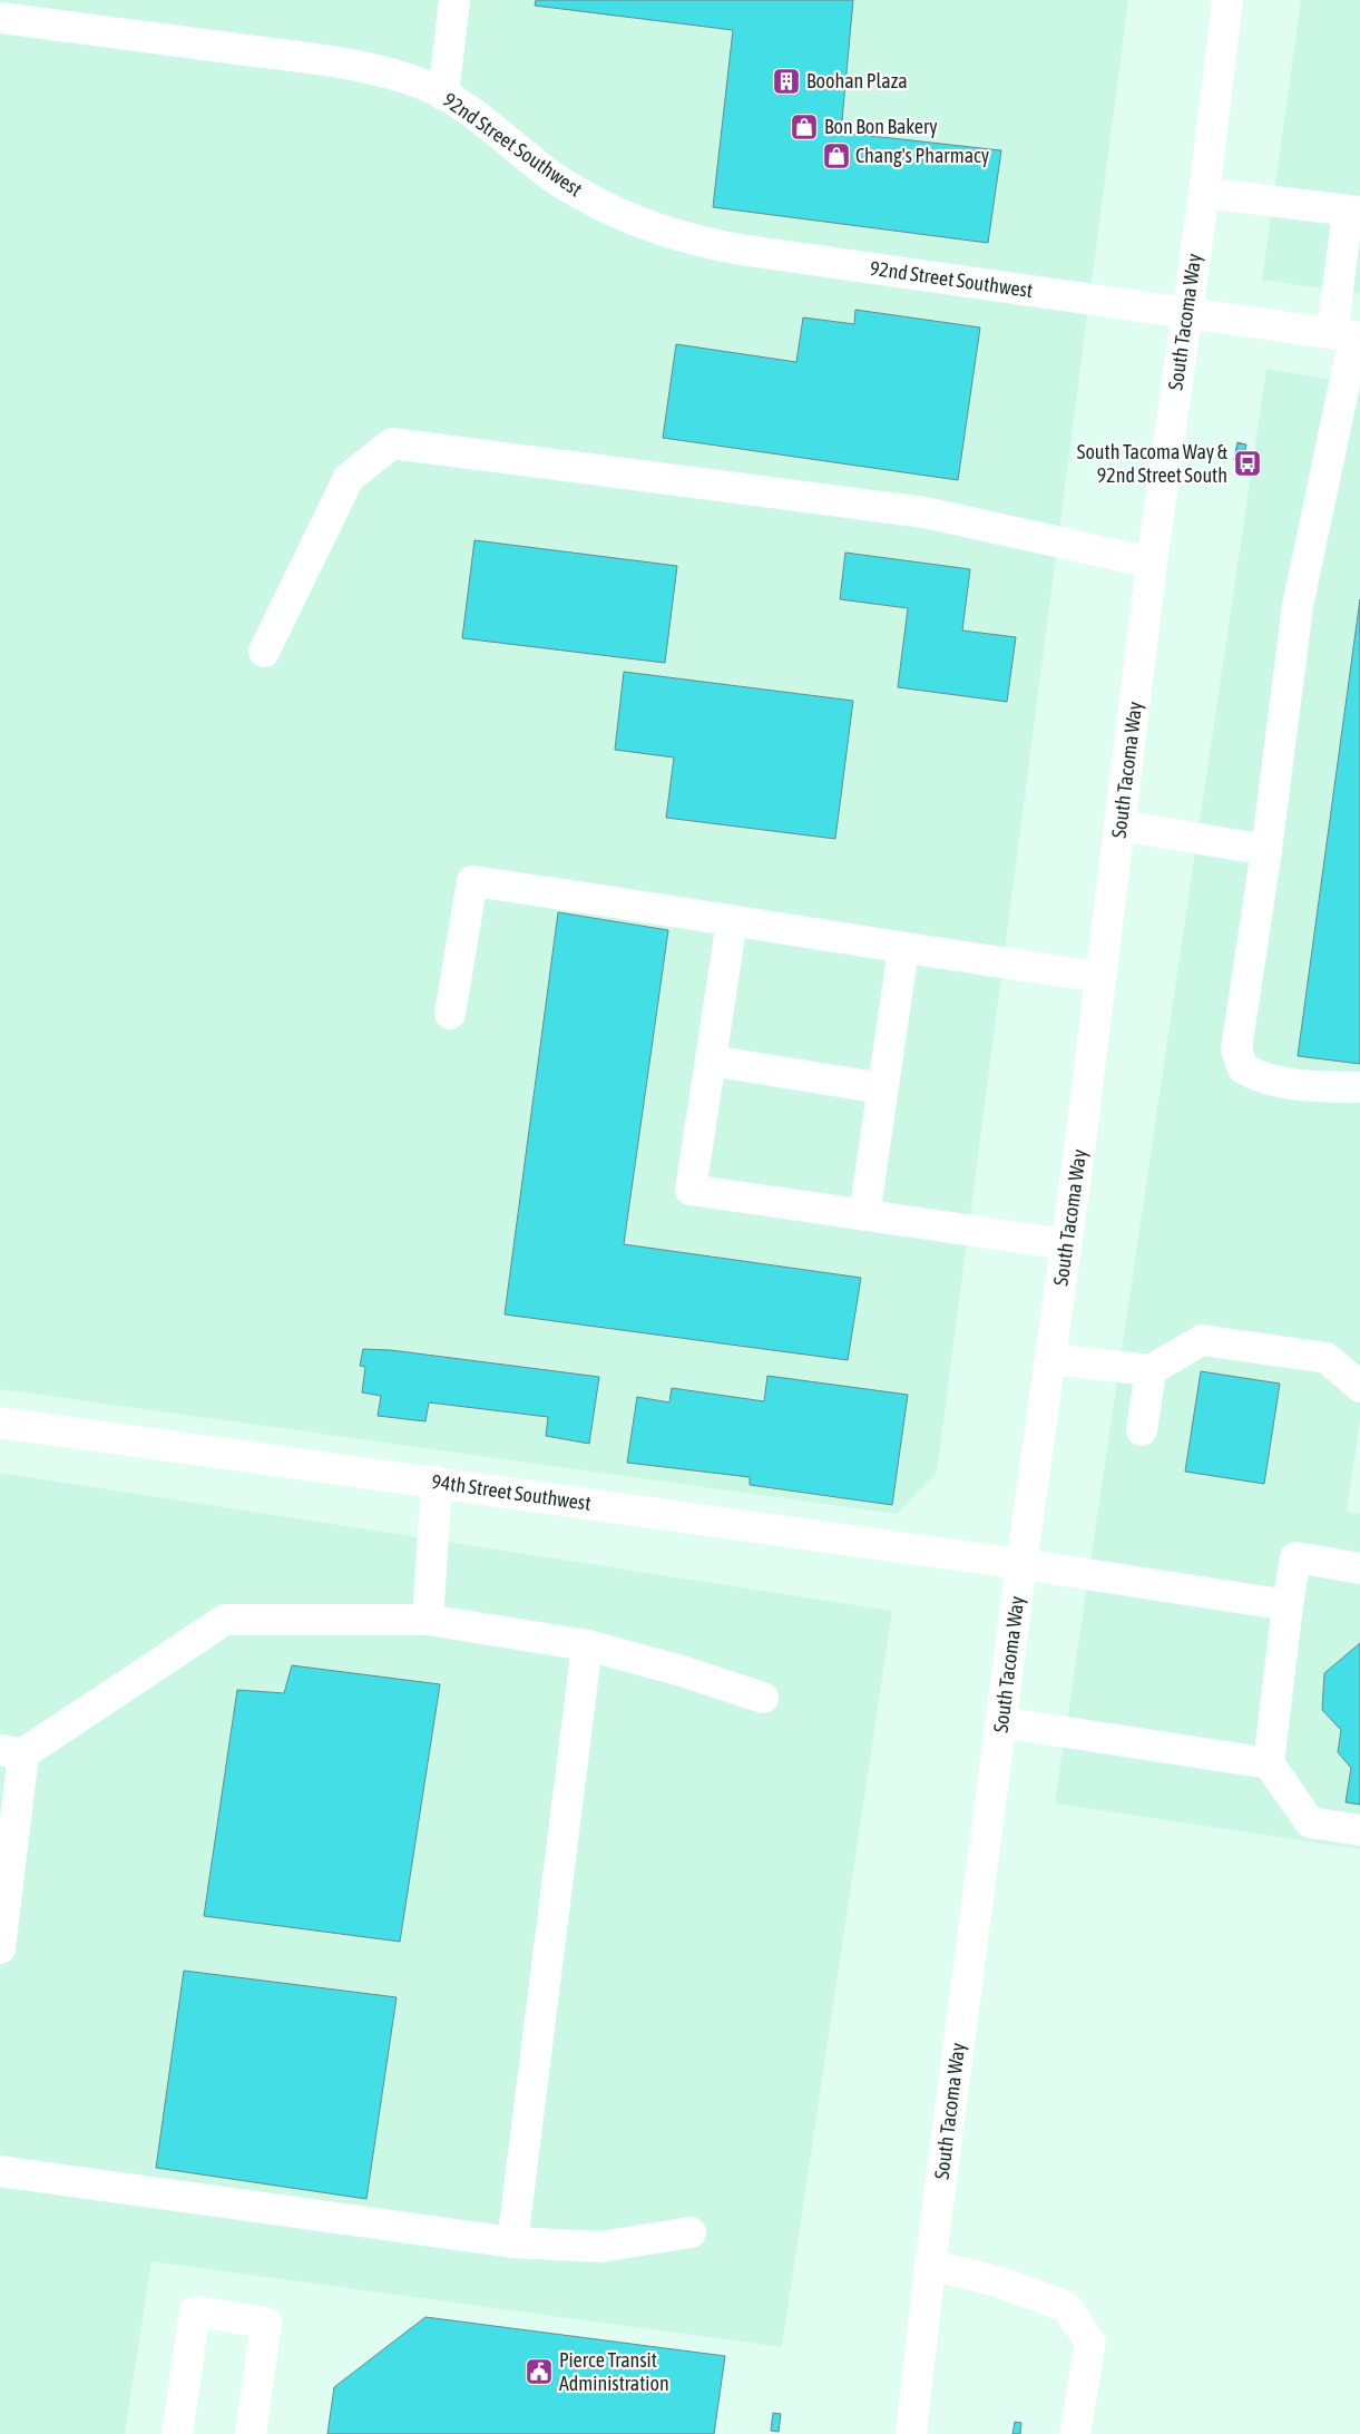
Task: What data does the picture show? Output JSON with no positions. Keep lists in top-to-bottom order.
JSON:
{
  "streets": {
    "main road": ["92nd Street Southwest", "South Tacoma Way", "94th Street Southwest"]
  },
  "crossings": [
    ["92nd Street Southwest", "South Tacoma Way"],
    ["South Tacoma Way", "94th Street Southwest"]
  ],
  "places": {
    "building": ["Boohan Plaza"],
    "shop": ["Bon Bon Bakery", "Chang's Pharmacy"],
    "bus stop": ["South Tacoma Way & 92nd Street South"],
    "public building": ["Pierce Transit Administration"]
  }
}
